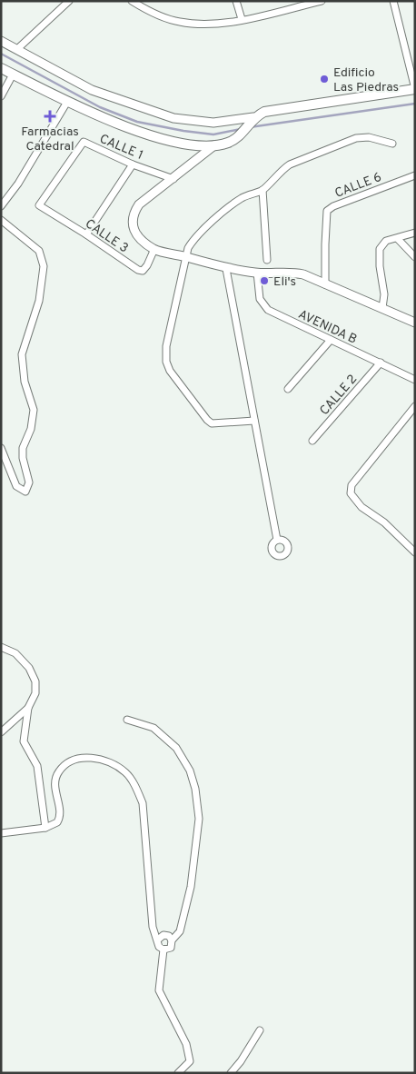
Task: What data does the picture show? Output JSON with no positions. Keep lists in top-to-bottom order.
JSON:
{
  "streets": {
    "street": [
      "CALLE 1",
      "CALLE 6",
      "CALLE 3",
      "AVENIDA B",
      "CALLE 2"
    ]
  },
  "crossings": [
    ["CALLE 1", "CALLE 3"],
    ["AVENIDA B", "CALLE 2"]
  ],
  "places": {
    "other": ["Edificio Las Piedras", "Eli's"],
    "health": ["Farmacias Catedral"]
  }
}
